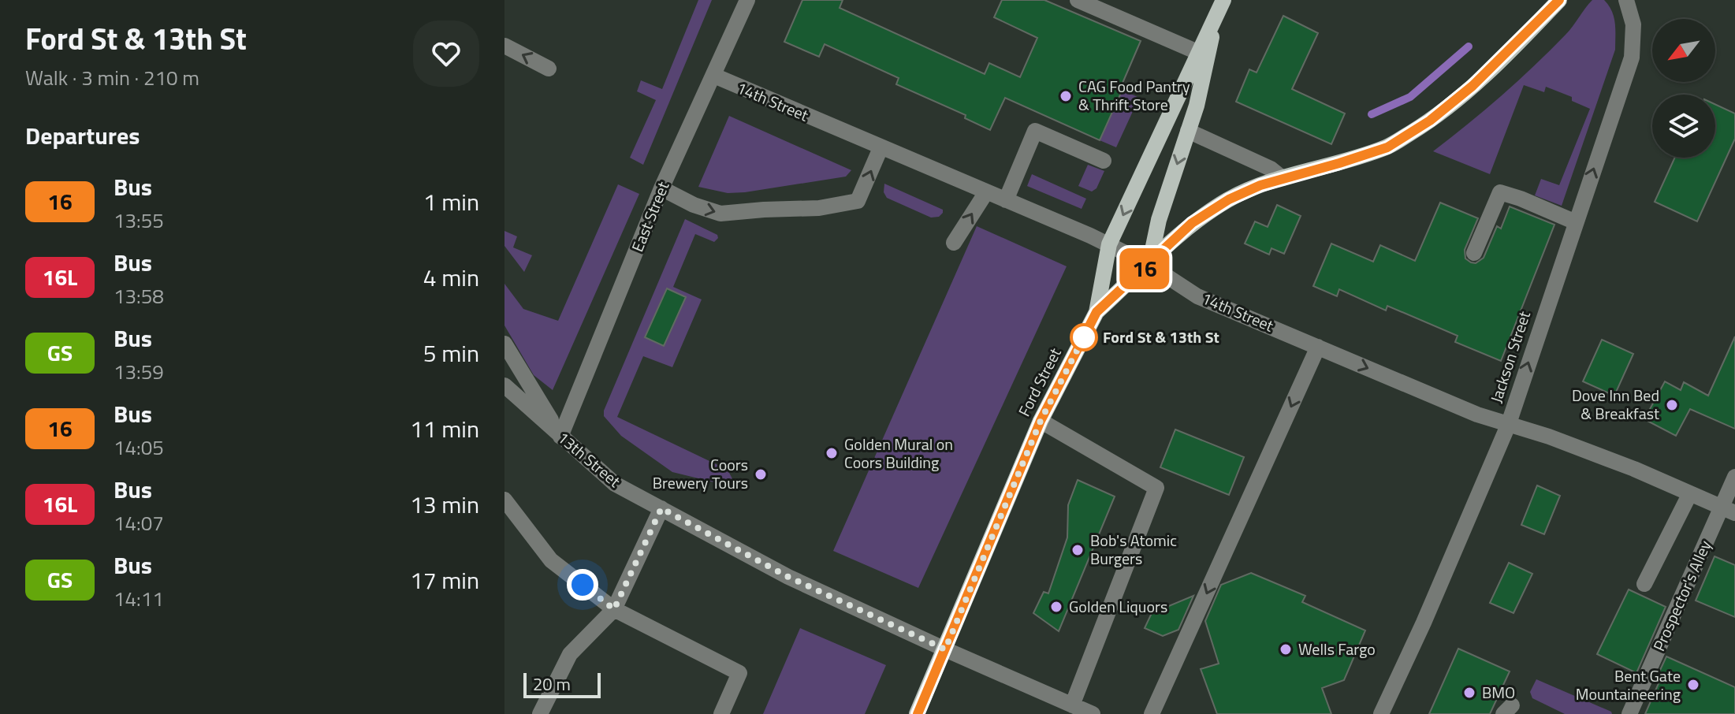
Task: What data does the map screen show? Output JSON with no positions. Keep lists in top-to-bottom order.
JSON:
{
  "streets": {
    "main road": ["Ford Street"],
    "street": [
      "14th Street",
      "East Street",
      "Jackson Street",
      "13th Street",
      "Prospector's Alley"
    ]
  },
  "crossings": [
    ["14th Street", "East Street"],
    ["14th Street", "Jackson Street"],
    ["14th Street", "Ford Street"],
    ["14th Street", "Prospector's Alley"],
    ["East Street", "13th Street"],
    ["Ford Street", "13th Street"]
  ],
  "one_way": ["Jackson Street"],
  "places": [
    "CAG Food Pantry & Thrift Store",
    "Ford St & 13th St",
    "Dove Inn Bed & Breakfast",
    "Golden Mural on Coors Building",
    "Coors Brewery Tours",
    "Bob's Atomic Burgers",
    "Golden Liquors",
    "Wells Fargo",
    "Bent Gate Mountaineering",
    "BMO"
  ],
  "lines": ["bus line 16"],
  "scale_bar": "20 m",
  "north": "bottom left",
  "page": {
    "heading": [
      ["Ford St & 13th St", "Walk · 3 min · 210 m"],
      "Departures"
    ],
    "on_map": "16",
    "list": [
      {
        "mark": "16",
        "name": "Bus",
        "note": "13:55",
        "value": "1 min"
      },
      {
        "mark": "16L",
        "name": "Bus",
        "note": "13:58",
        "value": "4 min"
      },
      {
        "mark": "GS",
        "name": "Bus",
        "note": "13:59",
        "value": "5 min"
      },
      {
        "mark": "16",
        "name": "Bus",
        "note": "14:05",
        "value": "11 min"
      },
      {
        "mark": "16L",
        "name": "Bus",
        "note": "14:07",
        "value": "13 min"
      },
      {
        "mark": "GS",
        "name": "Bus",
        "note": "14:11",
        "value": "17 min"
      }
    ],
    "scale": "20 m"
  }
}
